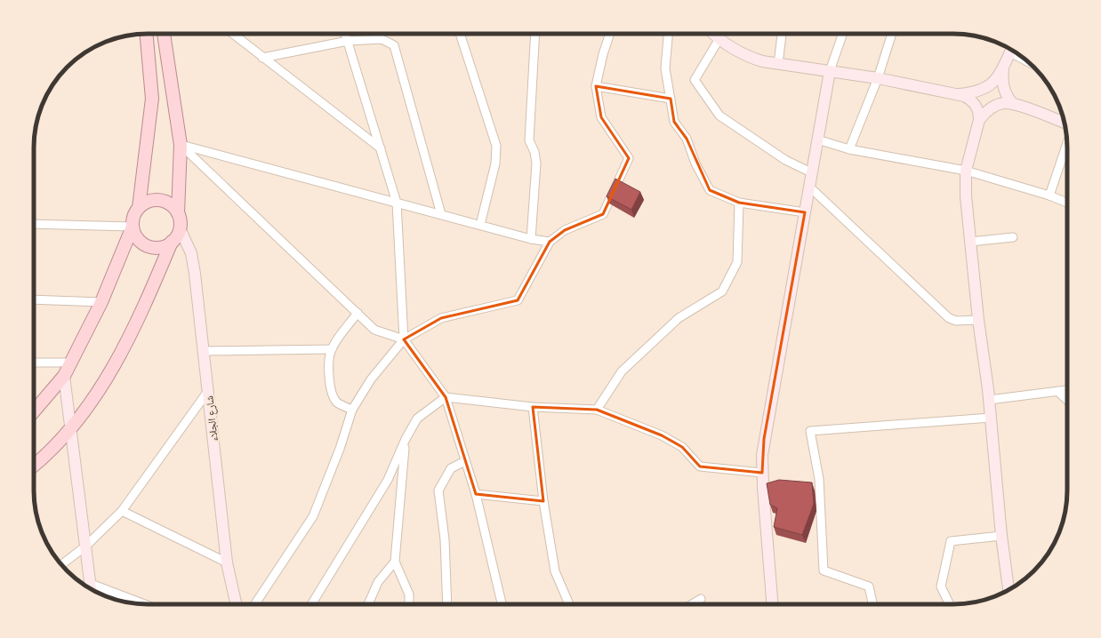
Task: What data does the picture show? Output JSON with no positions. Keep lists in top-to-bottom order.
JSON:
{
  "streets": {
    "main road": ["شارع الجلاء"]
  }
}
